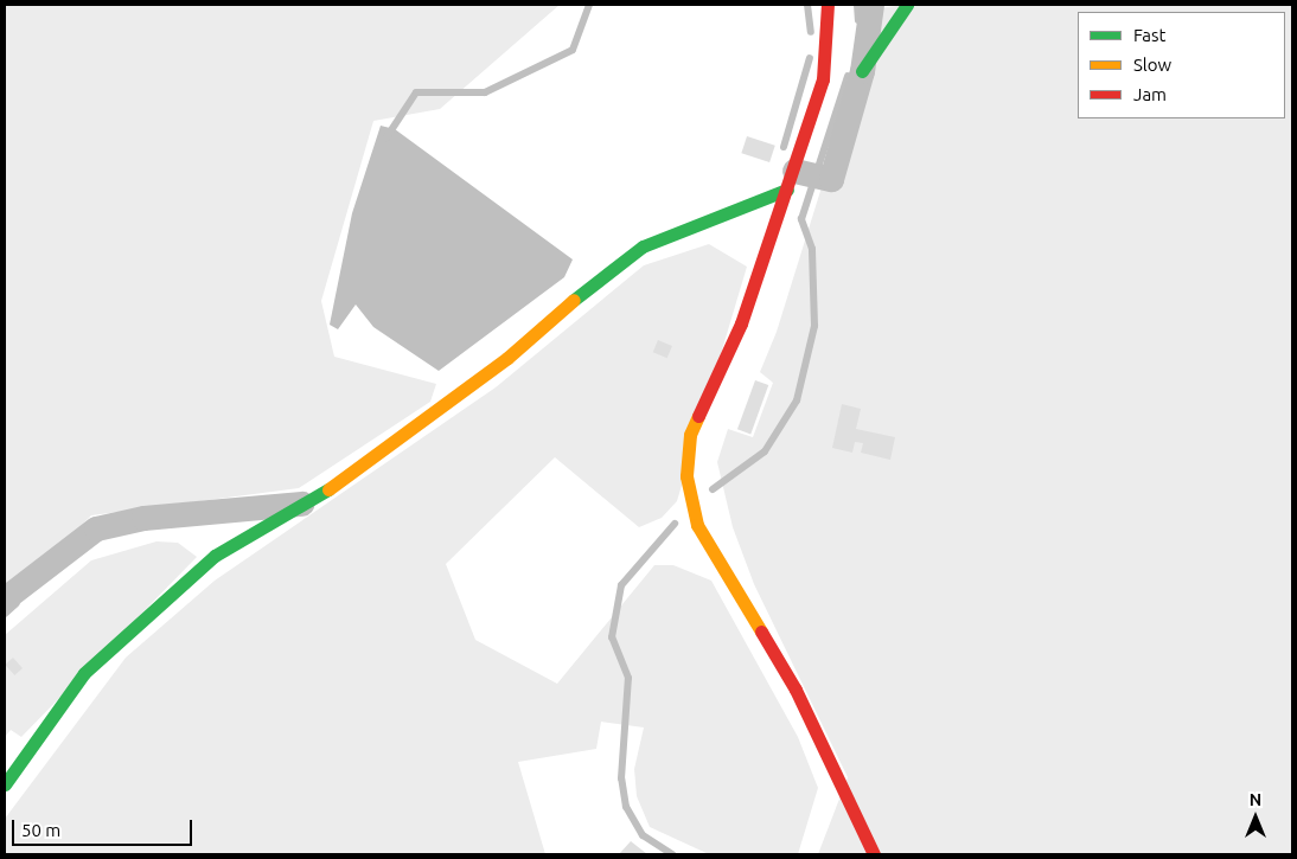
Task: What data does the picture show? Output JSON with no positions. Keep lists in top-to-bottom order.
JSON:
{
  "legend": ["Fast", "Slow", "Jam"],
  "scale_bar": "50 m",
  "north": "top"
}
